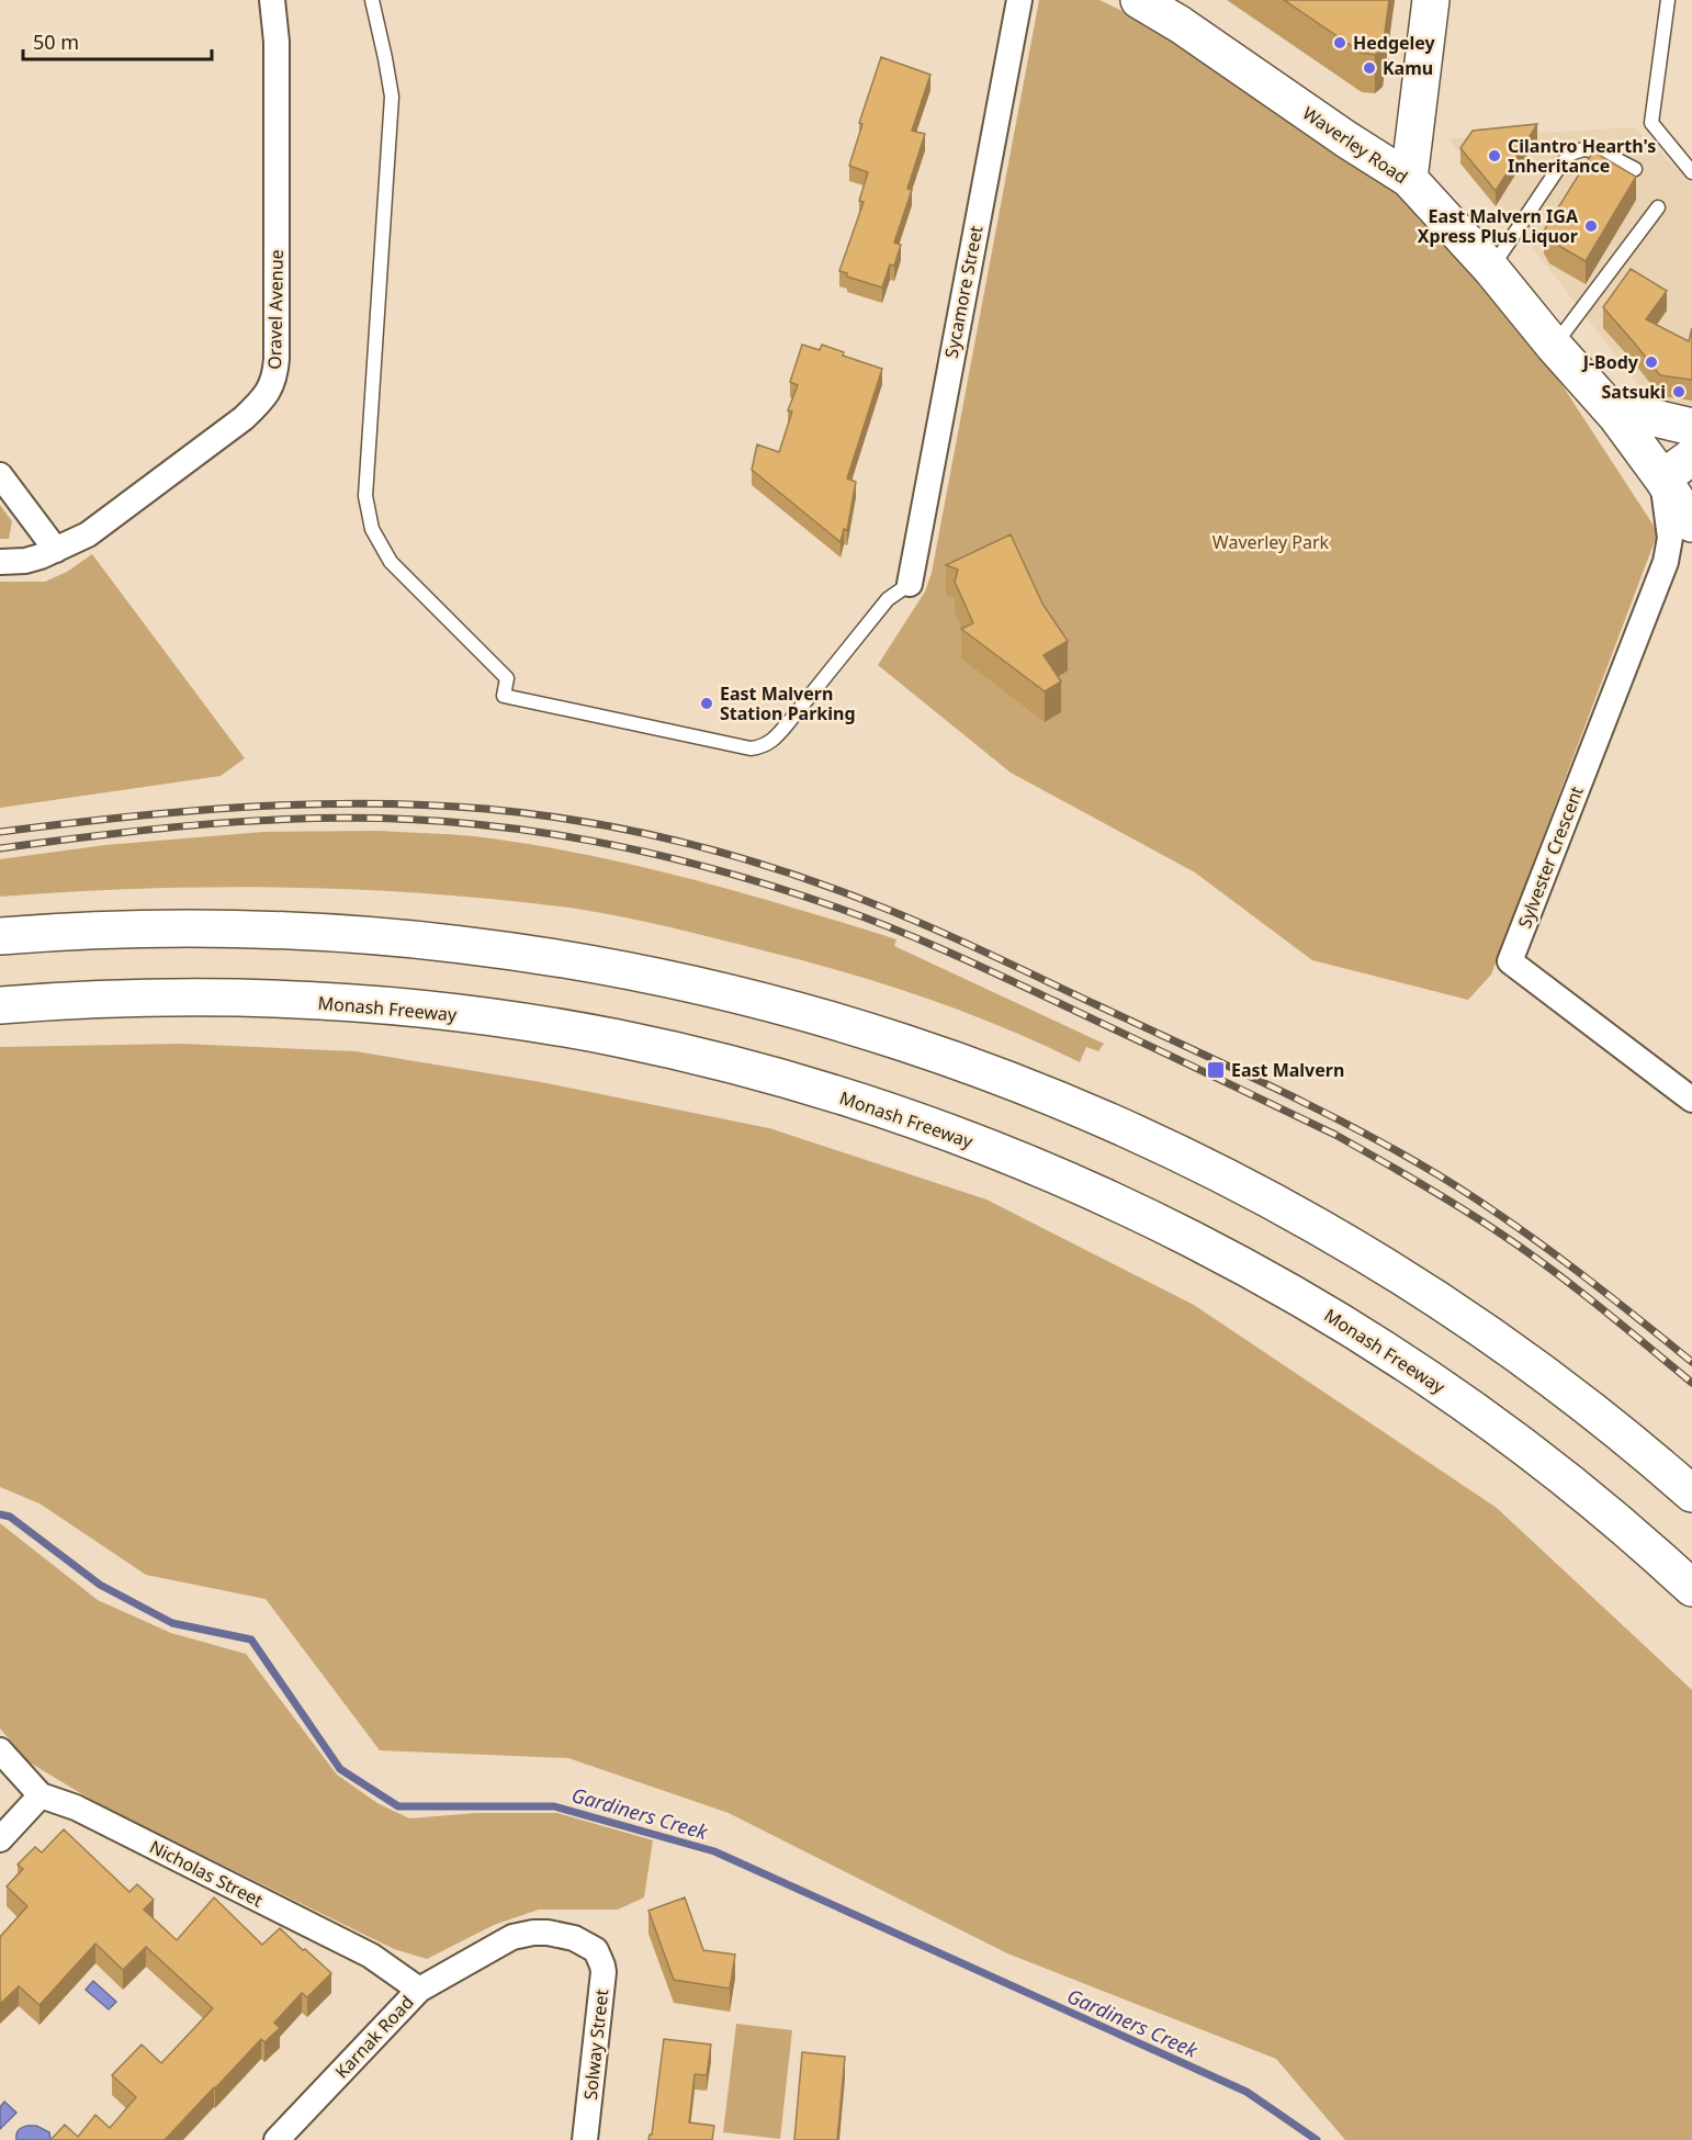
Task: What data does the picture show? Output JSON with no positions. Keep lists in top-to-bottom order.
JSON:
{
  "streets": {
    "main road": ["Waverley Road", "Monash Freeway"],
    "street": [
      "Sycamore Street",
      "Oravel Avenue",
      "Sylvester Crescent",
      "Nicholas Street",
      "Karnak Road",
      "Solway Street"
    ]
  },
  "crossings": [
    ["Waverley Road", "Sylvester Crescent"],
    ["Nicholas Street", "Karnak Road"],
    ["Karnak Road", "Solway Street"]
  ],
  "water": ["Gardiners Creek"],
  "parks": ["Waverley Park"],
  "places": {
    "other": [
      "Hedgeley",
      "Kamu",
      "Cilantro Hearth's Inheritance",
      "East Malvern IGA Xpress Plus Liquor",
      "J-Body",
      "Satsuki",
      "East Malvern Station Parking"
    ],
    "transit": ["East Malvern"]
  },
  "scale_bar": "50 m"
}
